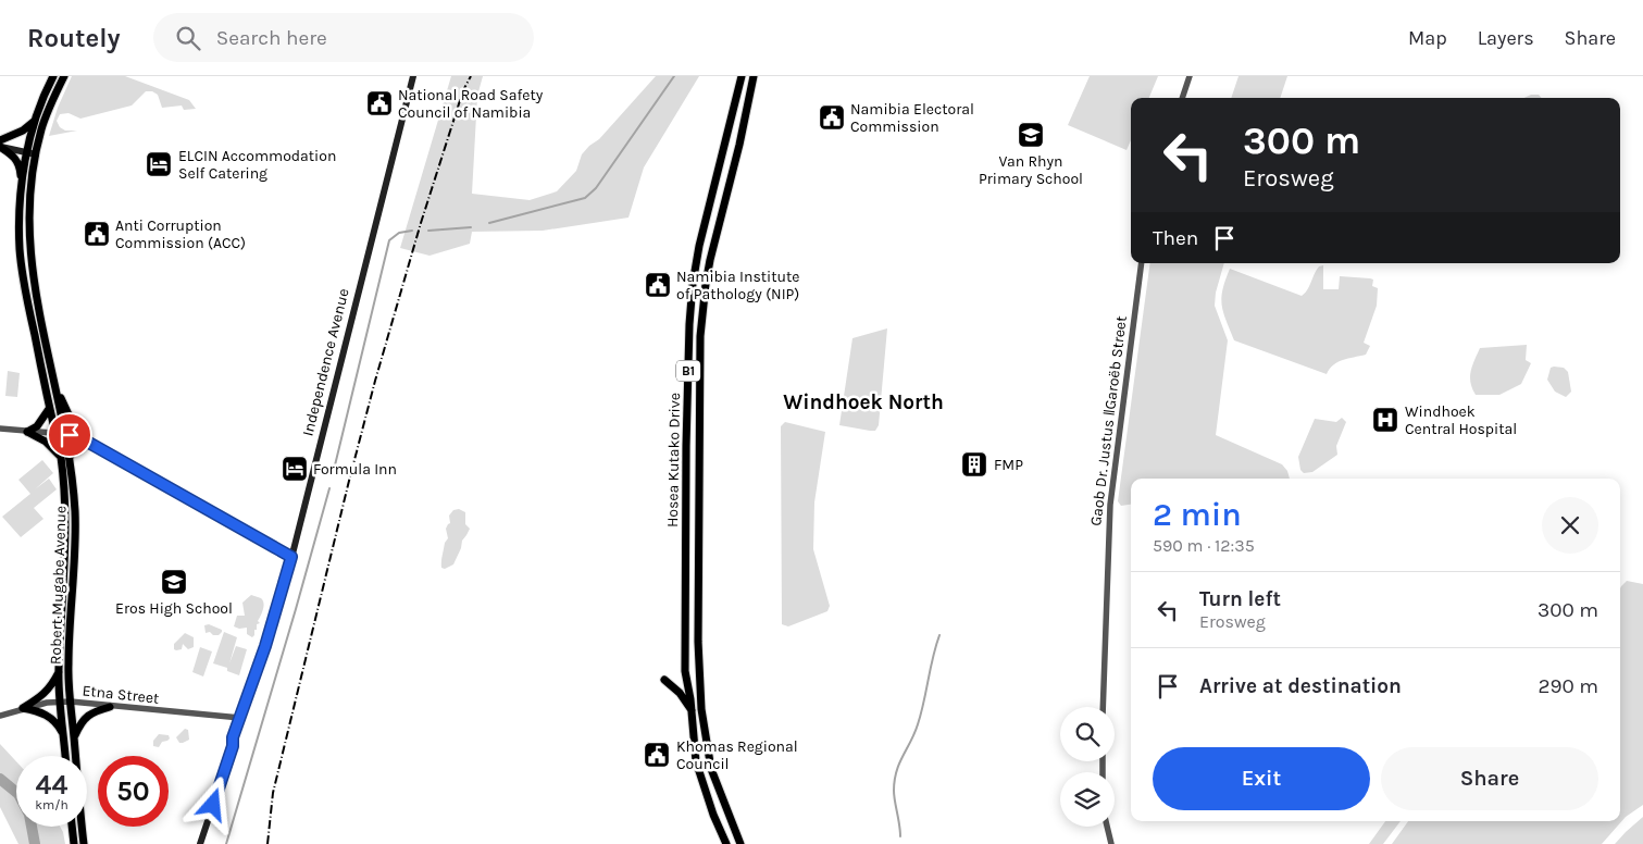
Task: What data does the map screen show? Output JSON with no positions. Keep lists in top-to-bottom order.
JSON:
{
  "streets": {
    "main road": [
      "Independence Avenue",
      "B1",
      "Hosea Kutako Drive",
      "Robert Mugabe Avenue"
    ],
    "street": ["Gaob Dr. Justus ǁGaroëb Street", "Etna Street"]
  },
  "crossings": [
    ["Independence Avenue", "Etna Street"],
    ["Robert Mugabe Avenue", "Etna Street"]
  ],
  "districts": ["Windhoek North"],
  "places": {
    "public building": [
      "National Road Safety Council of Namibia",
      "Namibia Electoral Commission",
      "Anti Corruption Commission (ACC)",
      "Namibia Institute of Pathology (NIP)",
      "Khomas Regional Council"
    ],
    "school or university": ["Van Rhyn Primary School", "Eros High School"],
    "hotel": ["ELCIN Accommodation Self Catering", "Formula Inn"],
    "hospital": ["Windhoek Central Hospital"],
    "building": ["FMP"]
  },
  "page": {
    "header": "Routely",
    "search": "Search here",
    "nav": ["Map", "Layers", "Share"],
    "turn": ["300 m", "Erosweg"],
    "then": "Then",
    "heading": ["2 min", "590 m · 12:35"],
    "list": [
      {
        "name": "Turn left",
        "note": "Erosweg",
        "value": "300 m"
      },
      {
        "name": "Arrive at destination",
        "value": "290 m"
      }
    ],
    "buttons": ["Exit", "Share"],
    "speed": "44 km/h",
    "limit": "50"
  }
}
